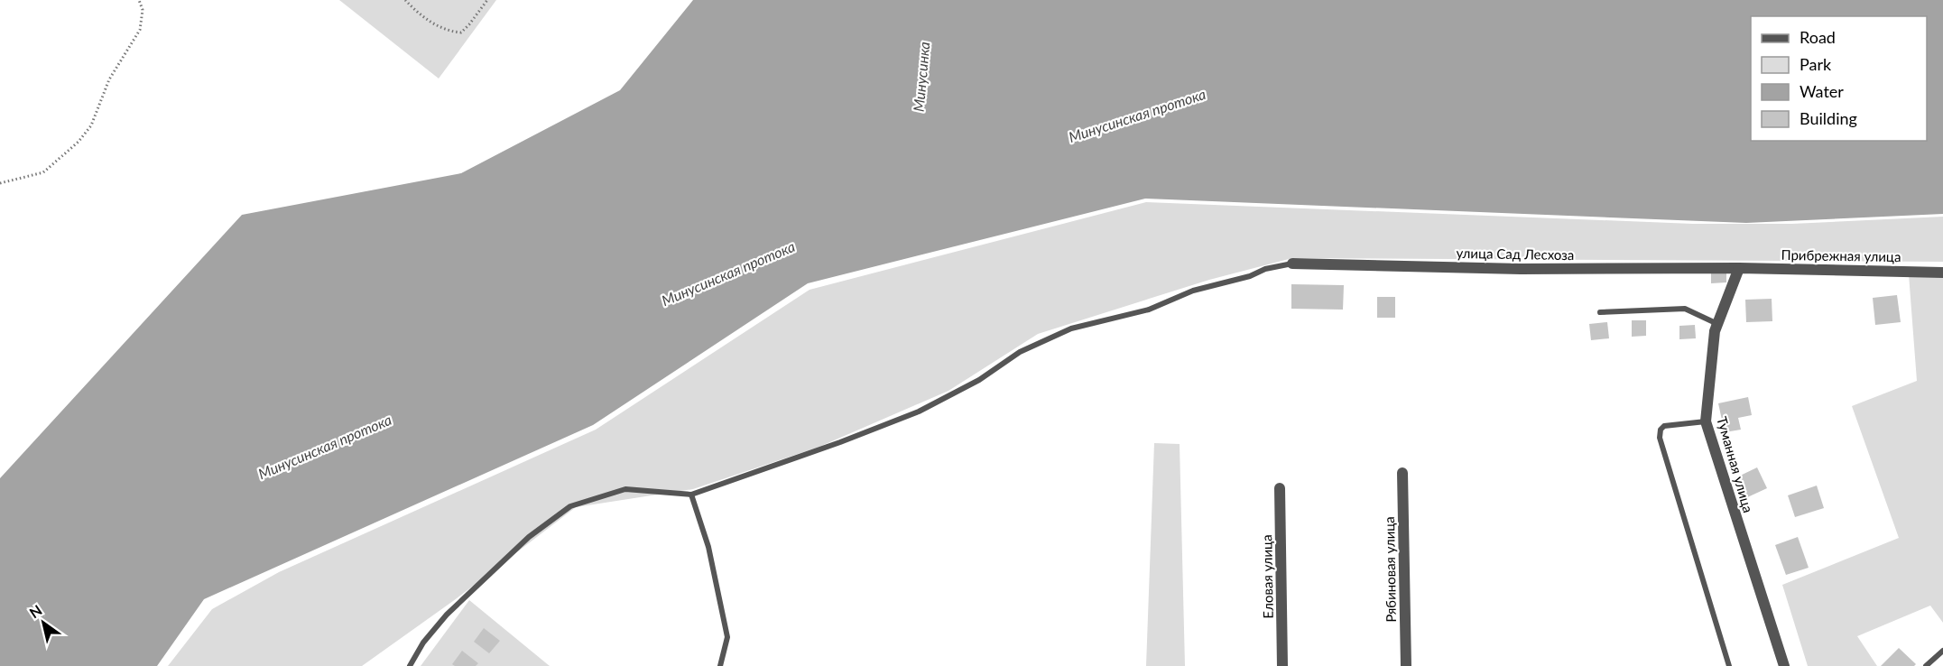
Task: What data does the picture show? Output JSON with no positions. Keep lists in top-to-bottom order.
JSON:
{
  "streets": {
    "street": [
      "улица Сад Лесхоза",
      "Прибрежная улица",
      "Туманная улица",
      "Рябиновая улица",
      "Еловая улица"
    ]
  },
  "crossings": [
    ["улица Сад Лесхоза", "Прибрежная улица"],
    ["улица Сад Лесхоза", "Туманная улица"],
    ["Прибрежная улица", "Туманная улица"]
  ],
  "water": ["Минусинка", "Минусинская протока"],
  "legend": [
    "Road",
    "Park",
    "Water",
    "Building"
  ],
  "north": "top left"
}
